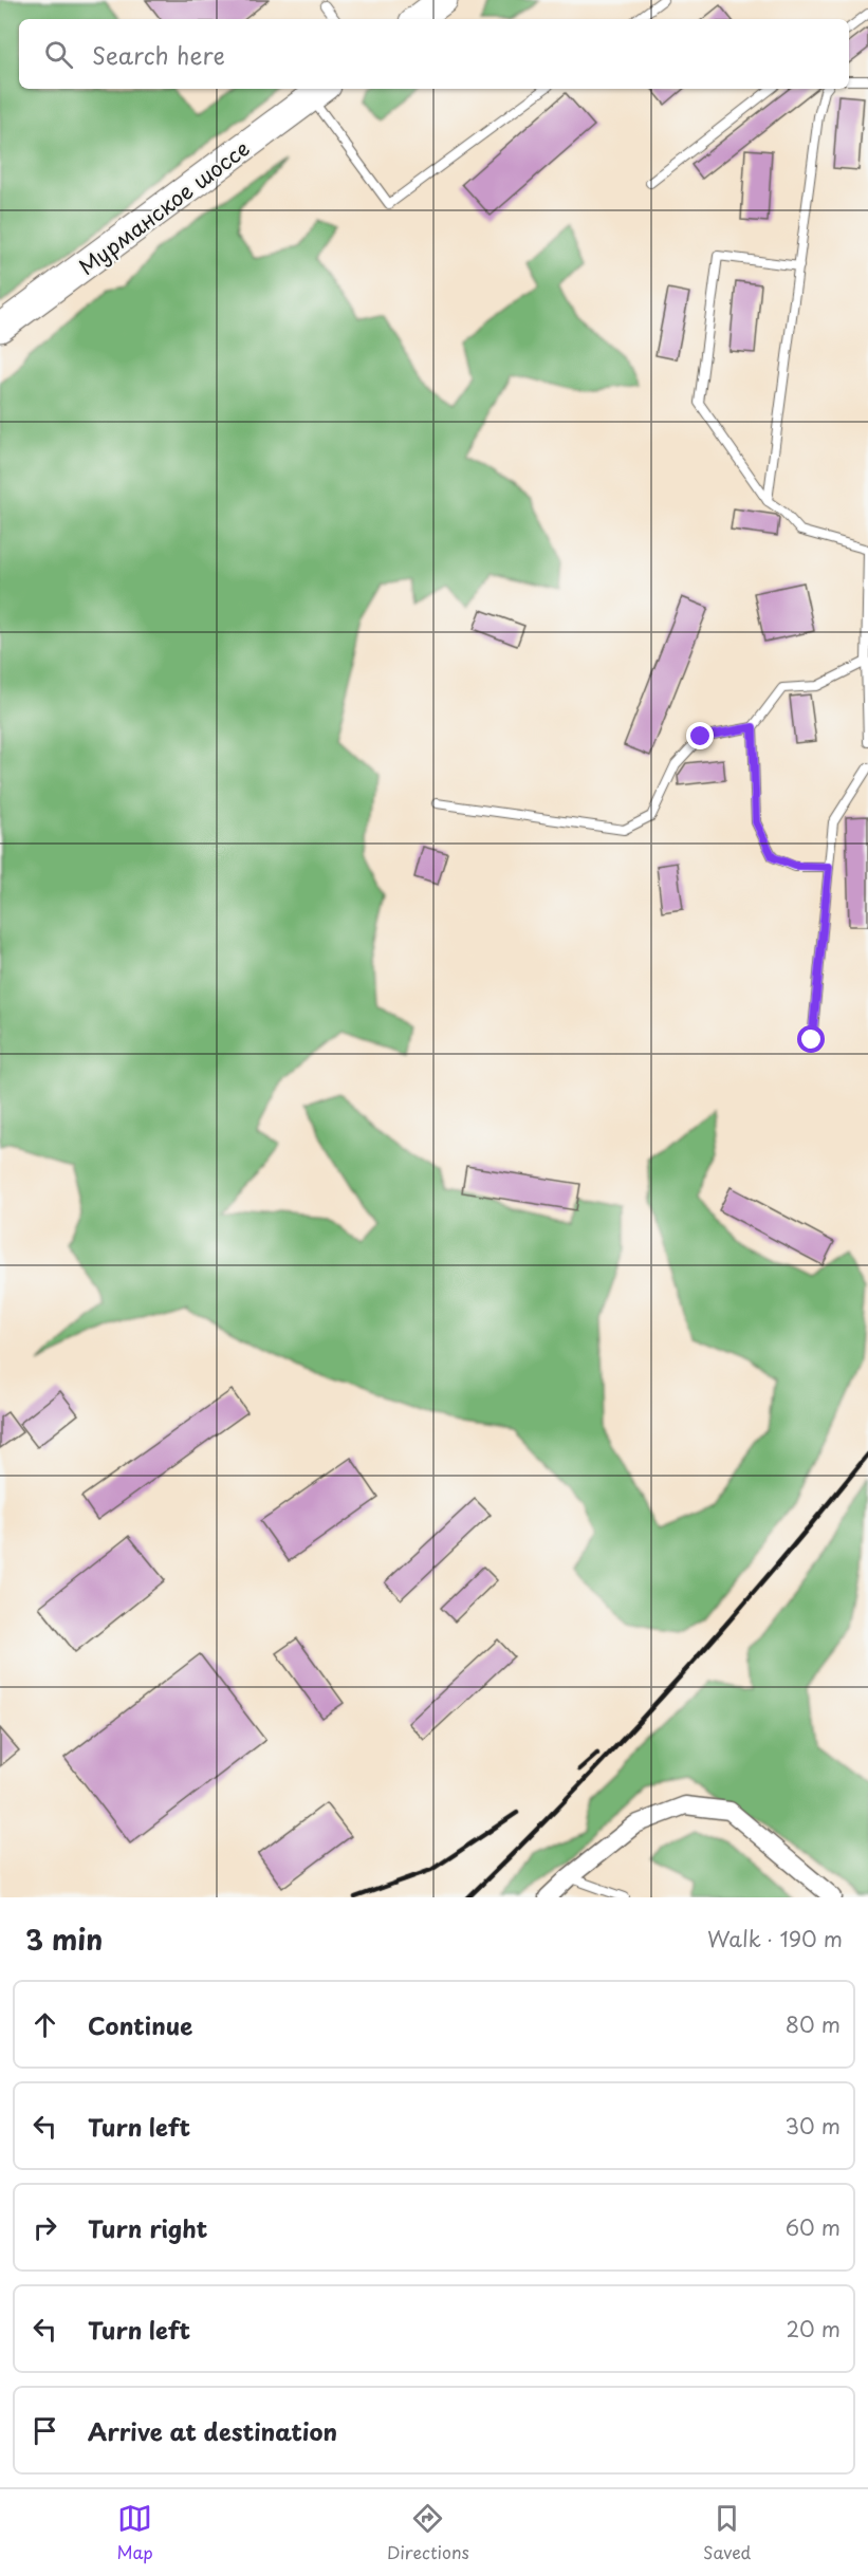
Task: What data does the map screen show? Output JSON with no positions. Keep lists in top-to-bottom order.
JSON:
{
  "streets": {
    "main road": ["Мурманское шоссе"]
  },
  "page": {
    "search": "Search here",
    "heading": ["3 min", "Walk · 190 m"],
    "list": [
      ["Continue", "80 m"],
      ["Turn left", "30 m"],
      ["Turn right", "60 m"],
      ["Turn left", "20 m"],
      "Arrive at destination"
    ],
    "nav": ["Map", "Directions", "Saved"]
  }
}
